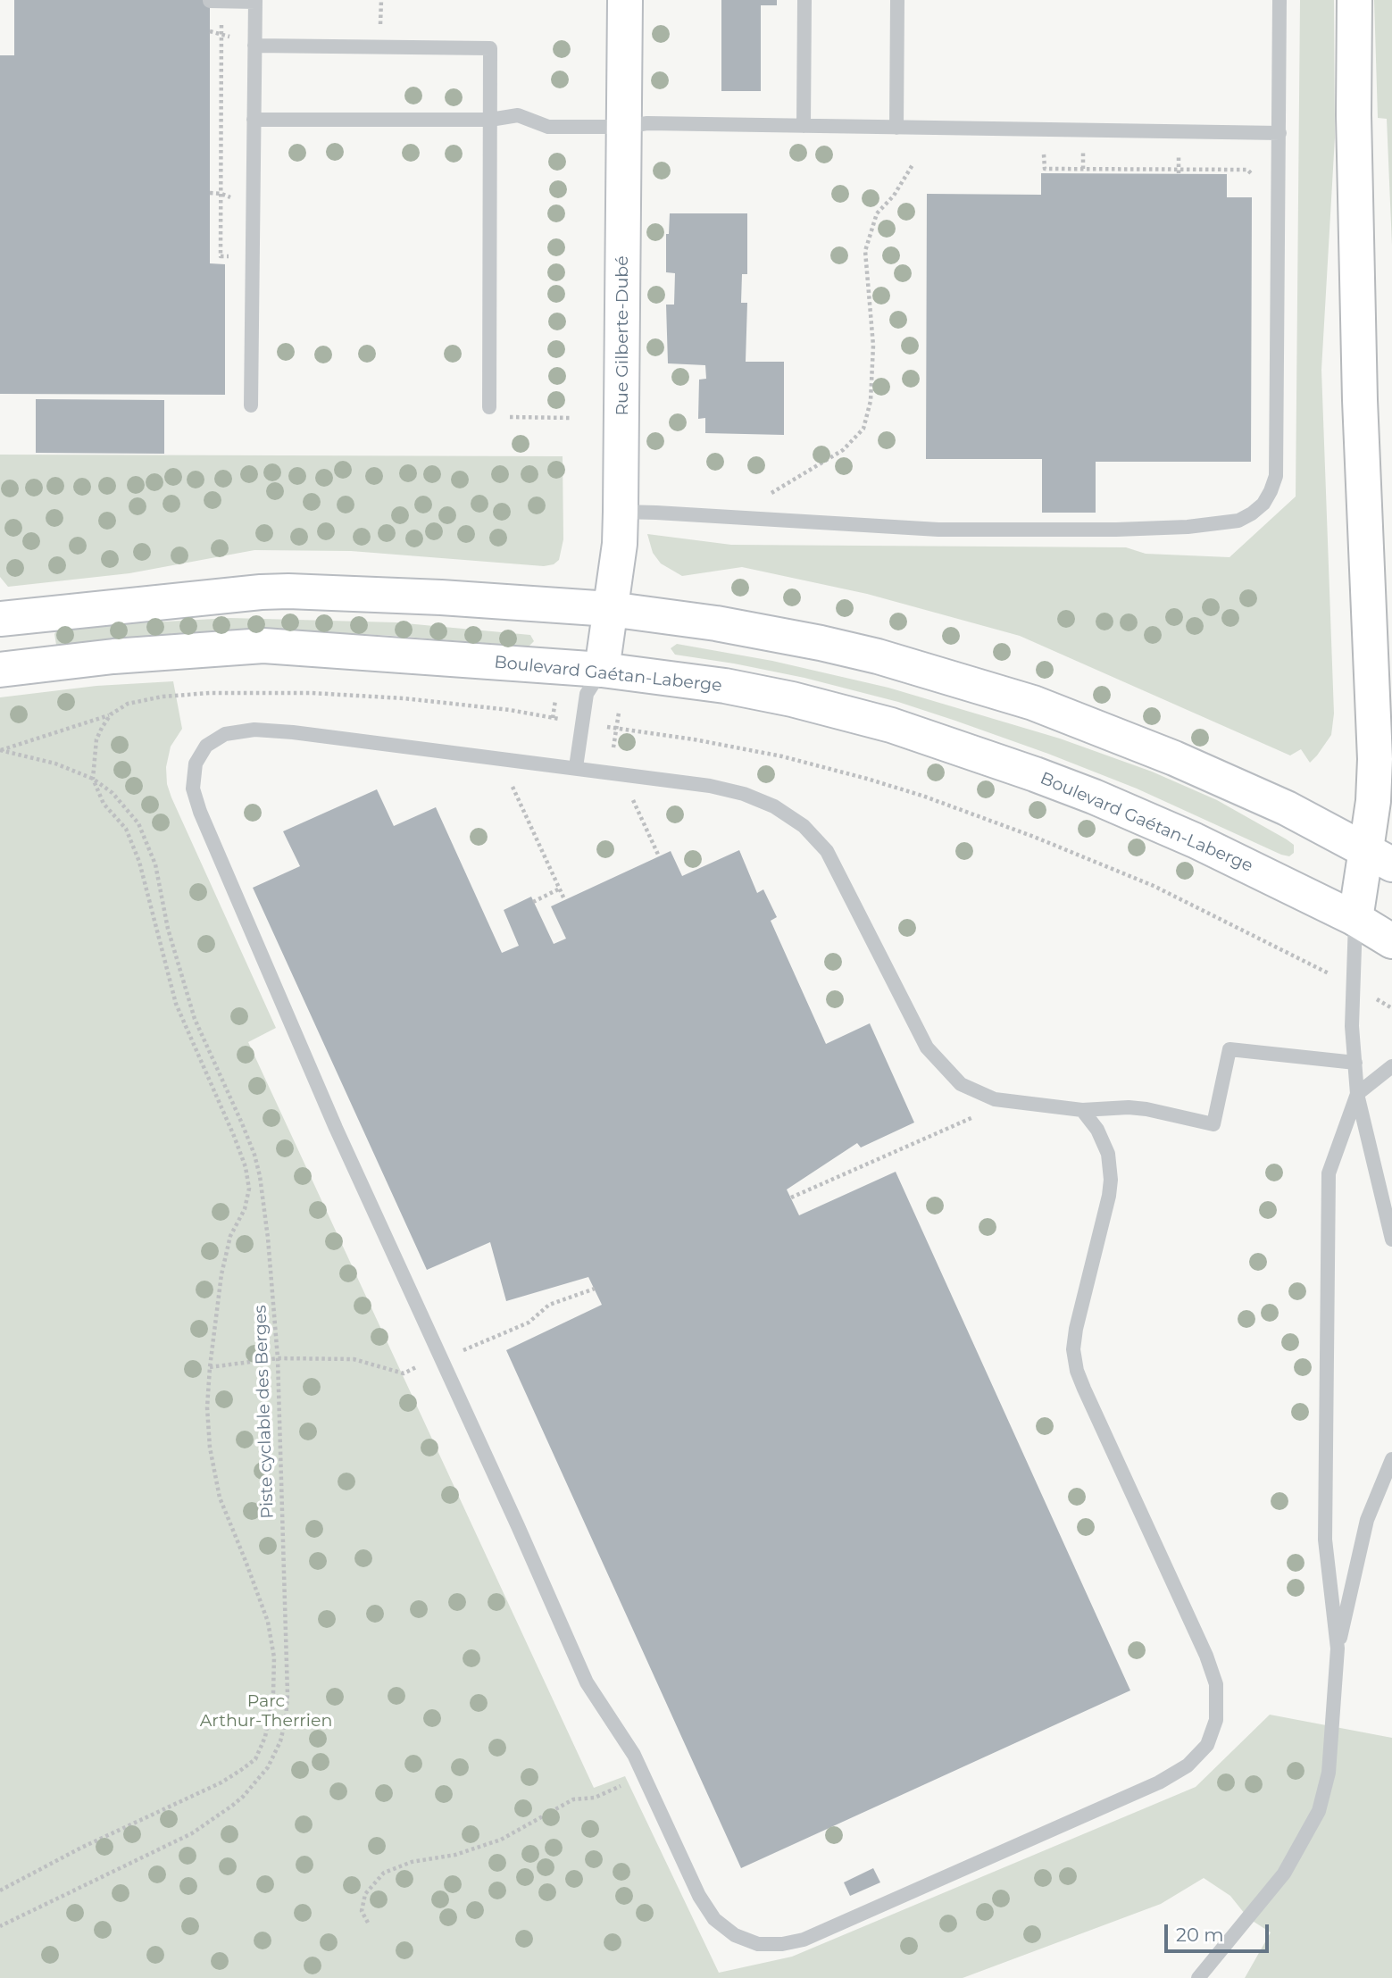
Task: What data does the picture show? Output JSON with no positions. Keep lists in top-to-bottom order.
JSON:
{
  "streets": {
    "main road": ["Rue Gilberte-Dubé", "Boulevard Gaétan-Laberge"],
    "path": ["Piste cyclable des Berges"]
  },
  "crossings": [
    ["Rue Gilberte-Dubé", "Boulevard Gaétan-Laberge"]
  ],
  "parks": ["Parc Arthur-Therrien"],
  "scale_bar": "20 m"
}
